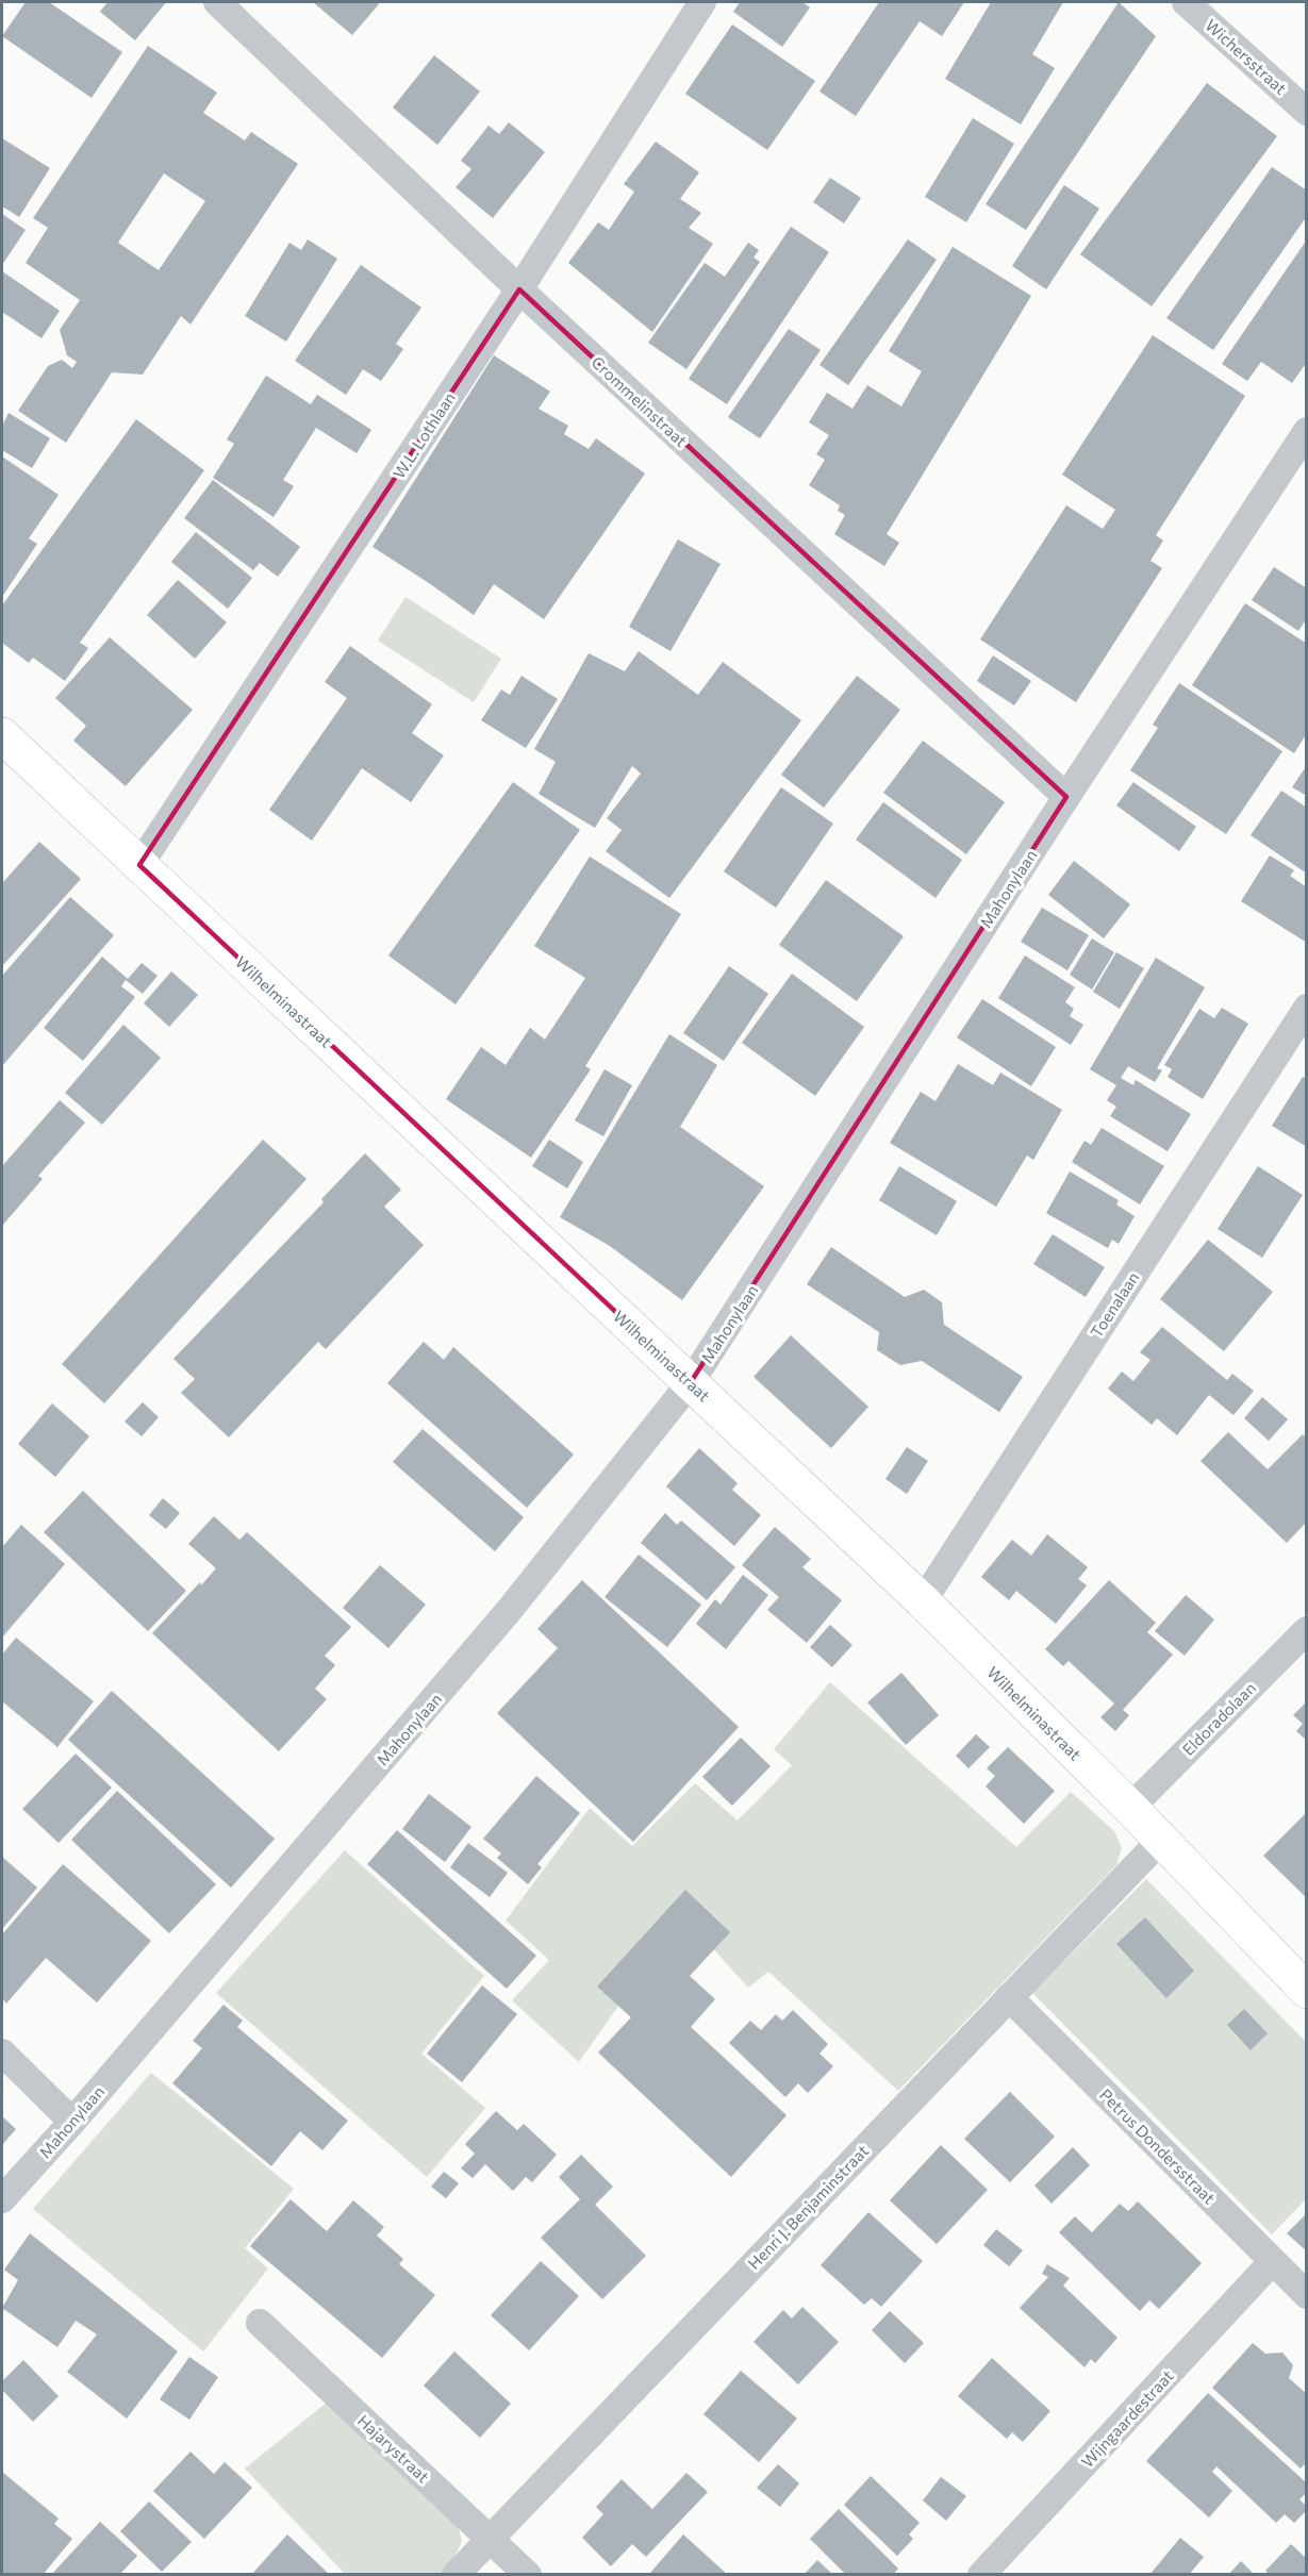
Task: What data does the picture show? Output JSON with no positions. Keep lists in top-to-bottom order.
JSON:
{
  "streets": {
    "street": [
      "Wichersstraat",
      "Crommelinstraat",
      "W.L. Lothlaan",
      "Mahonylaan",
      "Wilhelminastraat",
      "Toenalaan",
      "Eldoradolaan",
      "Petrus Dondersstraat",
      "Henri J. Benjaminstraat",
      "Wijngaardestraat",
      "Hajarystraat"
    ]
  },
  "crossings": [
    ["Crommelinstraat", "W.L. Lothlaan"],
    ["Crommelinstraat", "Mahonylaan"],
    ["W.L. Lothlaan", "Wilhelminastraat"],
    ["Mahonylaan", "Wilhelminastraat"],
    ["Wilhelminastraat", "Toenalaan"],
    ["Wilhelminastraat", "Eldoradolaan"],
    ["Wilhelminastraat", "Henri J. Benjaminstraat"],
    ["Petrus Dondersstraat", "Henri J. Benjaminstraat"],
    ["Petrus Dondersstraat", "Wijngaardestraat"],
    ["Henri J. Benjaminstraat", "Hajarystraat"]
  ]
}
